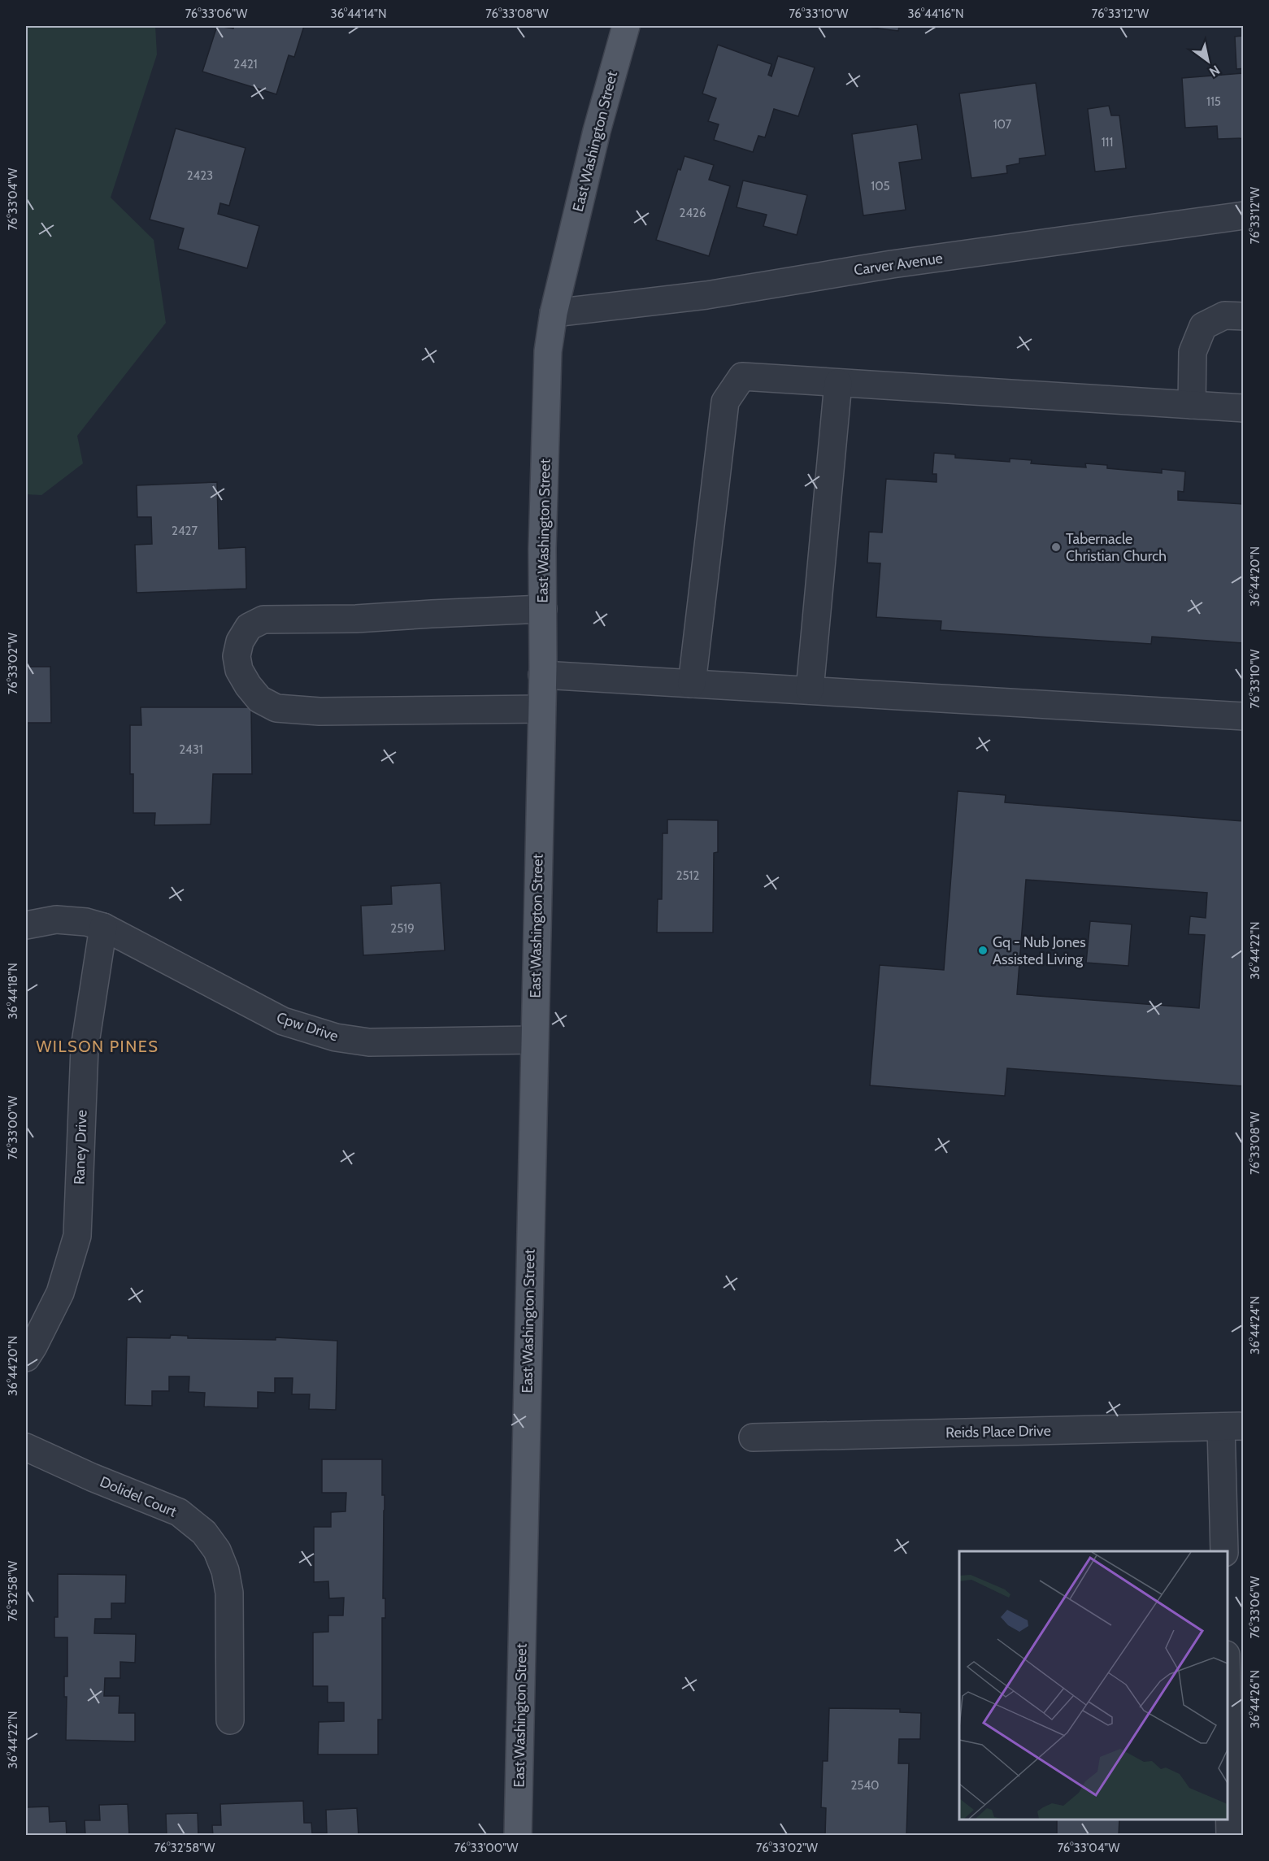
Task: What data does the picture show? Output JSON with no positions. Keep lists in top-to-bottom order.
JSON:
{
  "streets": {
    "main road": ["East Washington Street"],
    "street": [
      "Carver Avenue",
      "Cpw Drive",
      "Raney Drive",
      "Reids Place Drive",
      "Dolidel Court"
    ]
  },
  "crossings": [
    ["East Washington Street", "Carver Avenue"],
    ["East Washington Street", "Cpw Drive"],
    ["Cpw Drive", "Raney Drive"]
  ],
  "districts": ["WILSON PINES"],
  "places": ["Tabernacle Christian Church", "Gq - Nub Jones Assisted Living"],
  "house_numbers": [
    "2421",
    "115",
    "107",
    "111",
    "2423",
    "105",
    "2426",
    "2427",
    "2431",
    "2512",
    "2519",
    "2540"
  ],
  "north": "bottom right",
  "coordinates": [
    "76°33'06\"W",
    "36°44'14\"N",
    "76°33'08\"W",
    "76°33'10\"W",
    "36°44'16\"N",
    "76°33'12\"W",
    "76°33'04\"W",
    "36°44'20\"N",
    "76°33'02\"W",
    "36°44'22\"N",
    "36°44'18\"N",
    "76°33'00\"W",
    "36°44'24\"N",
    "76°32'58\"W",
    "36°44'26\"N"
  ]
}
